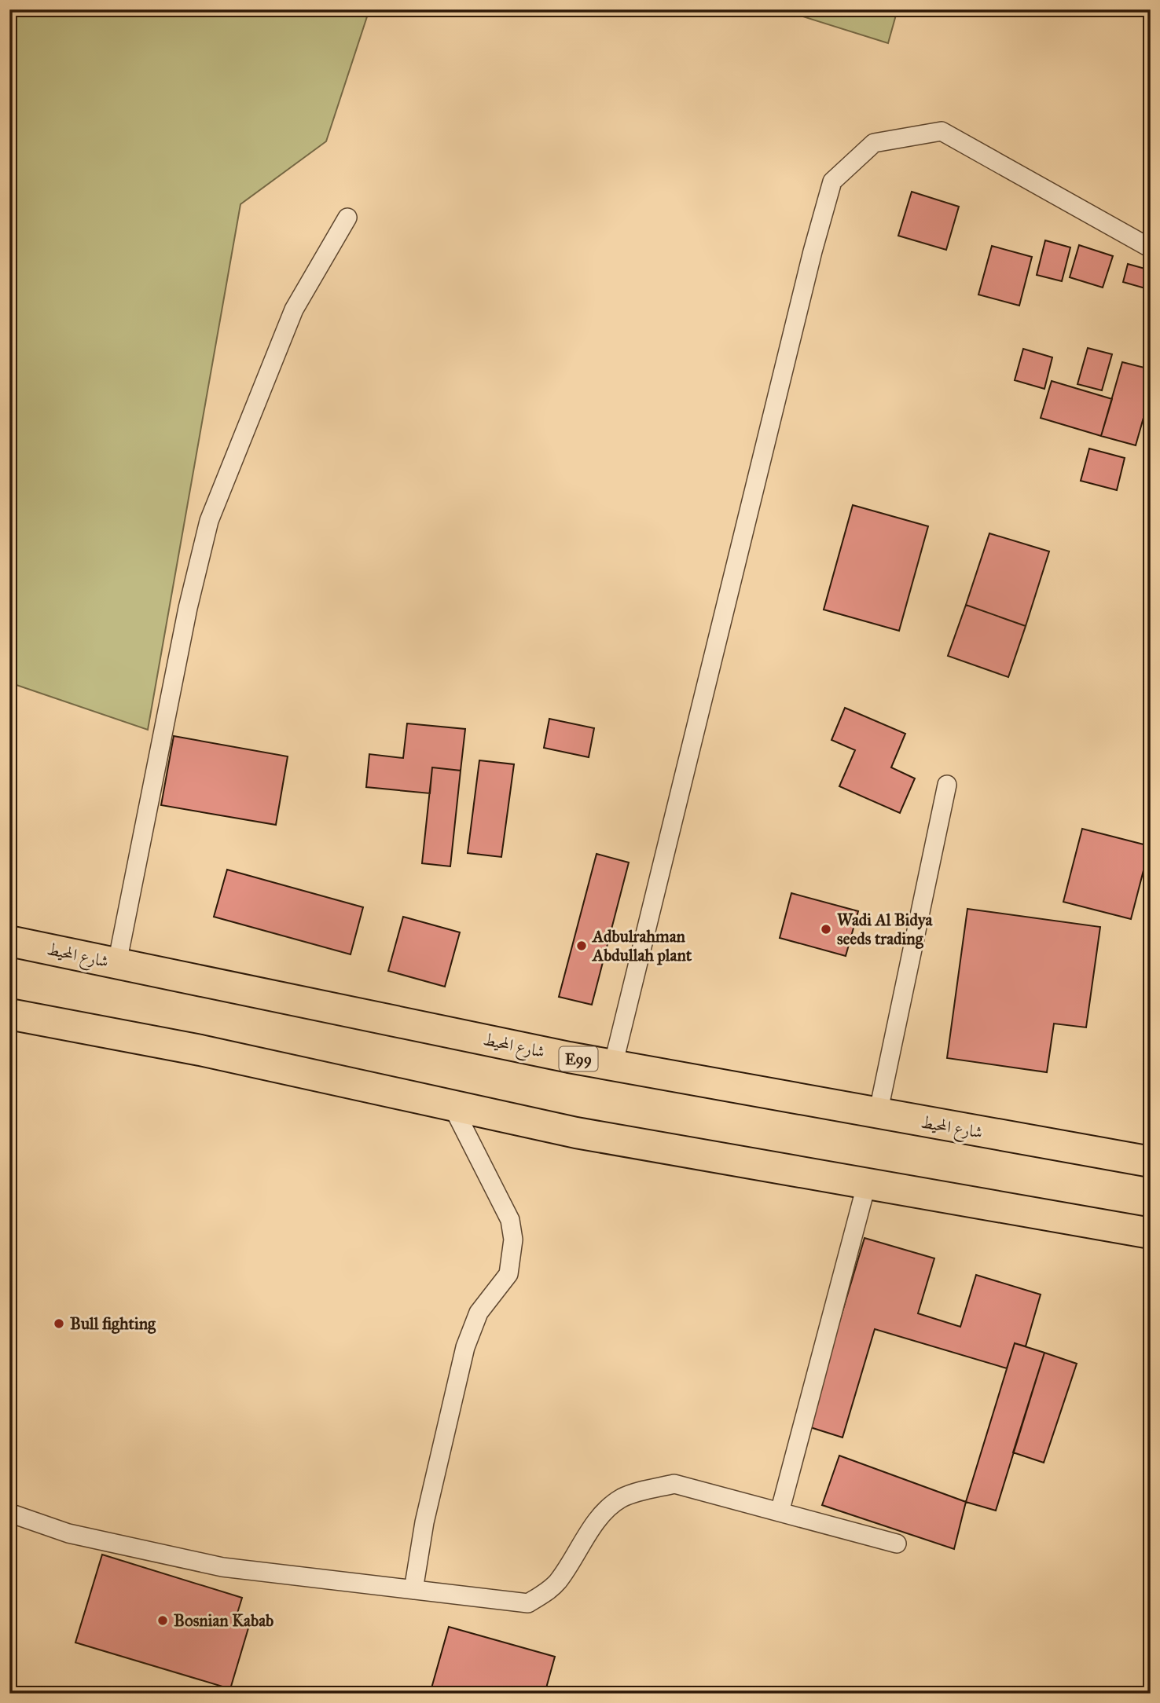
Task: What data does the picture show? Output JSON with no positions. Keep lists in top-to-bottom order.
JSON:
{
  "streets": {
    "highway": ["شارع المحيط", "E99"]
  },
  "places": [
    "Wadi Al Bidya seeds trading",
    "Adbulrahman Abdullah plant",
    "Bull fighting",
    "Bosnian Kabab"
  ]
}
